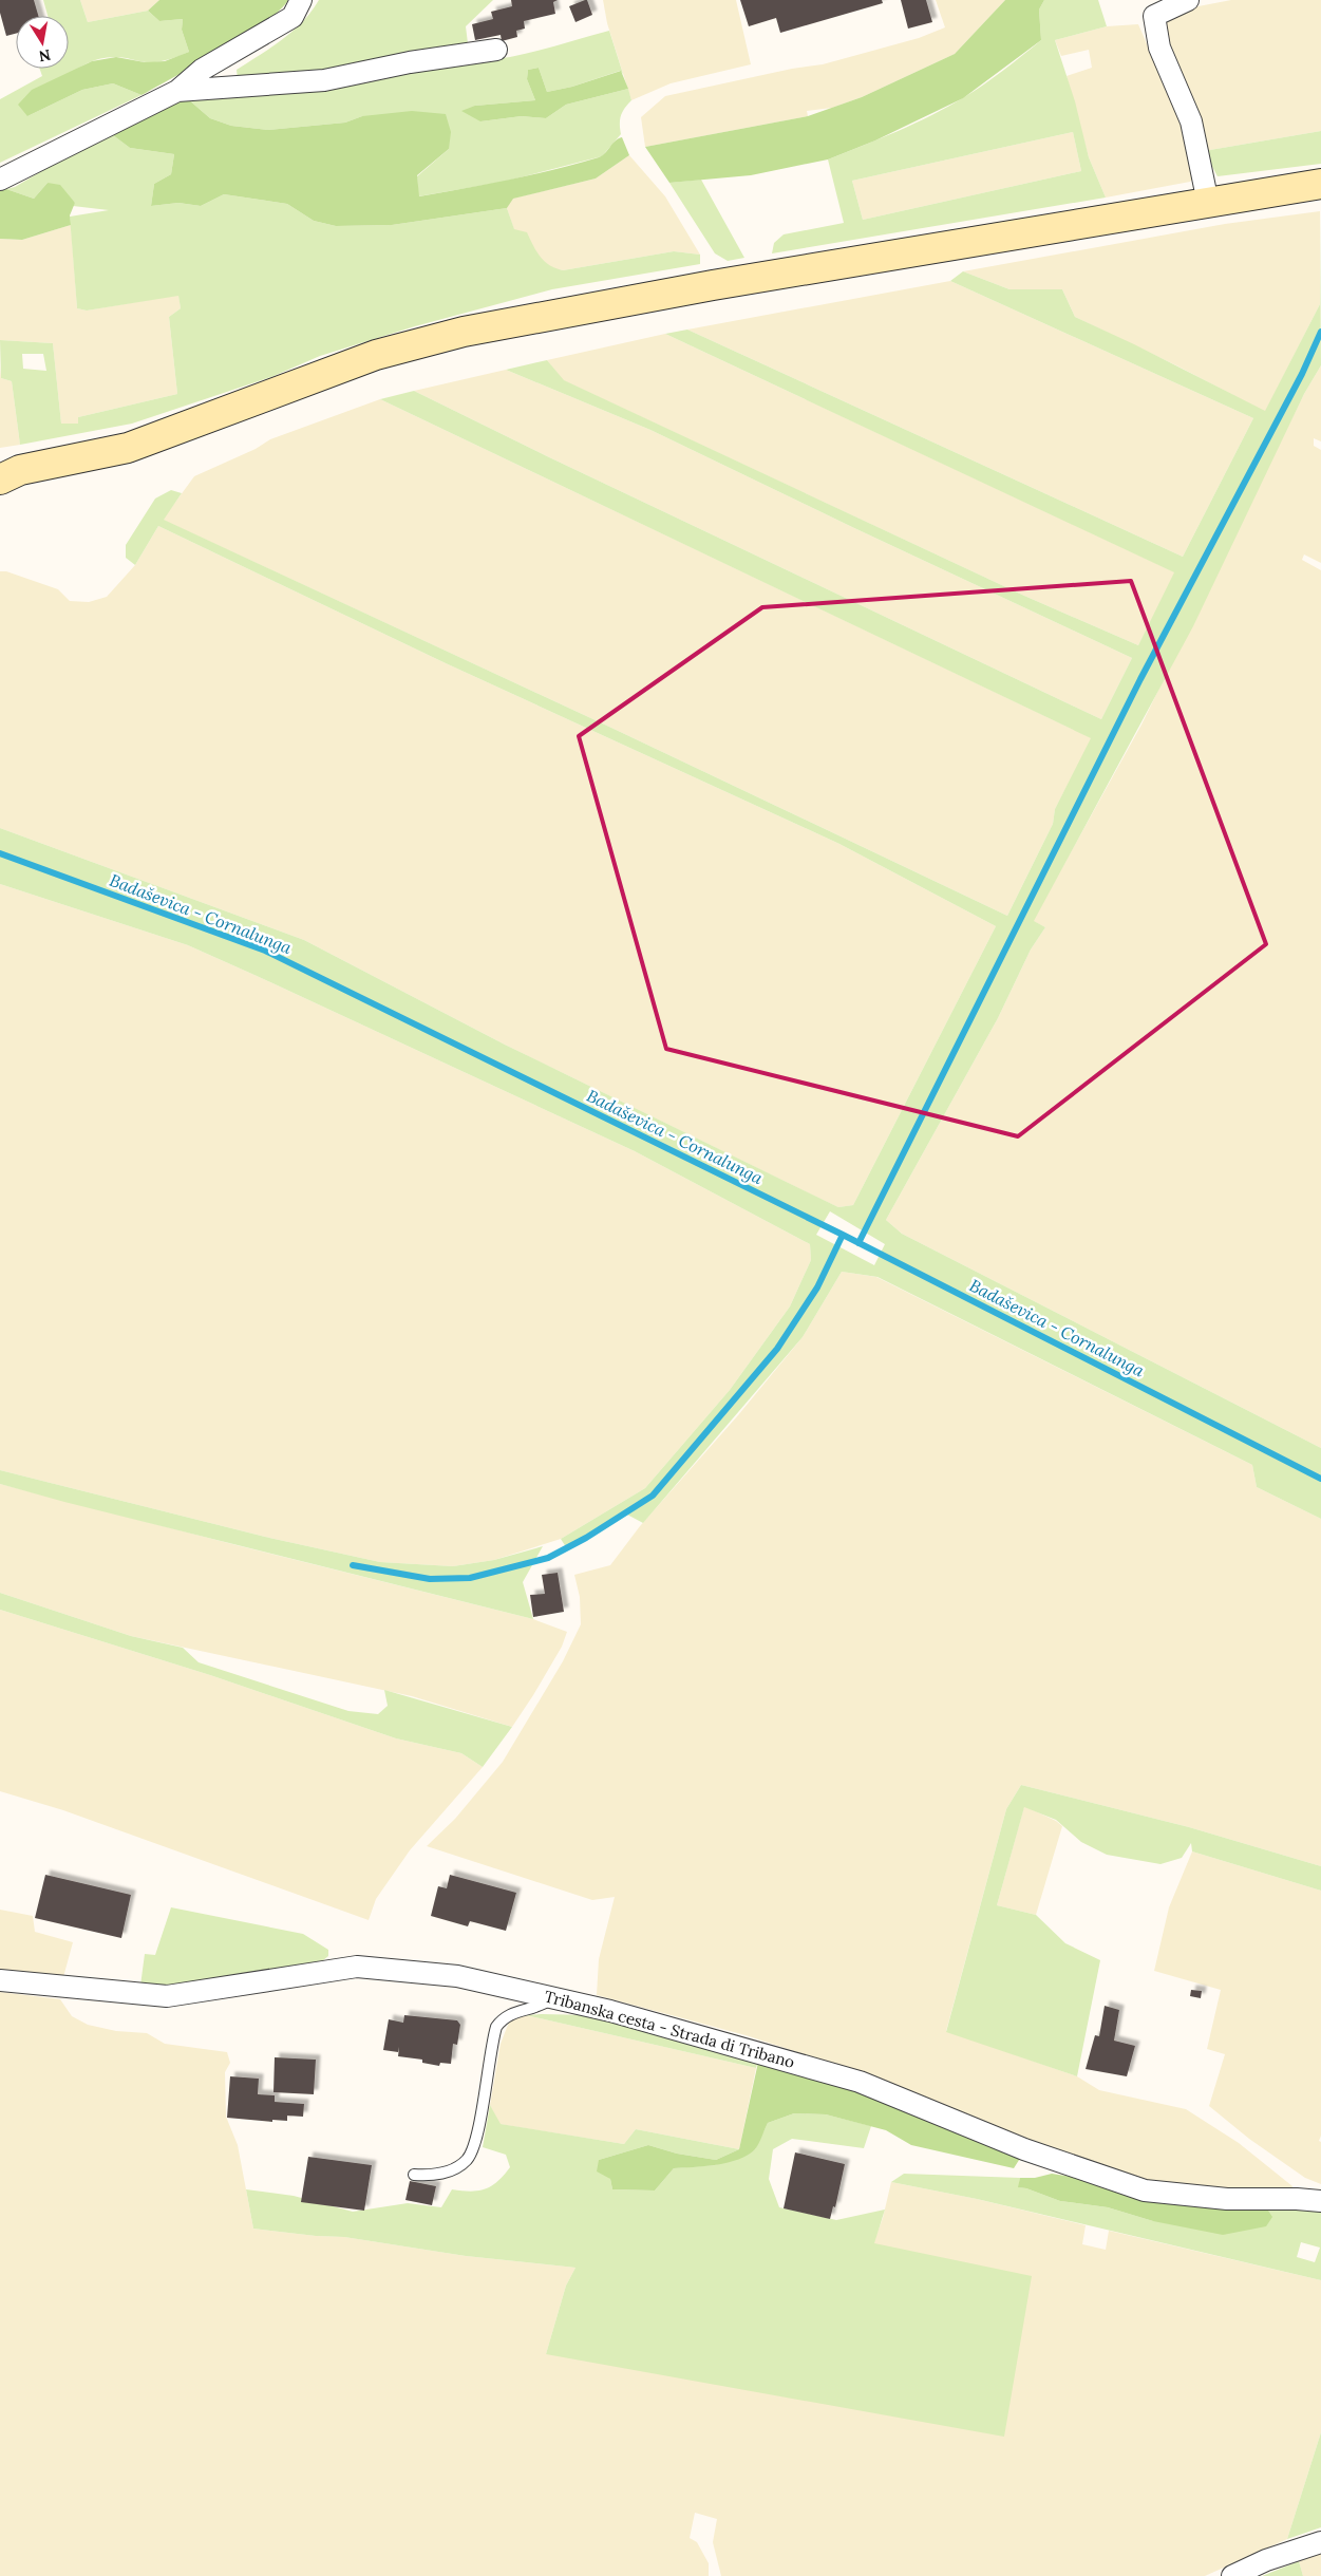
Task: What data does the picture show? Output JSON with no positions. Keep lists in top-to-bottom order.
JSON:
{
  "streets": {
    "street": ["Tribanska cesta - Strada di Tribano"]
  },
  "water": ["Badaševica - Cornalunga"],
  "north": "bottom"
}
